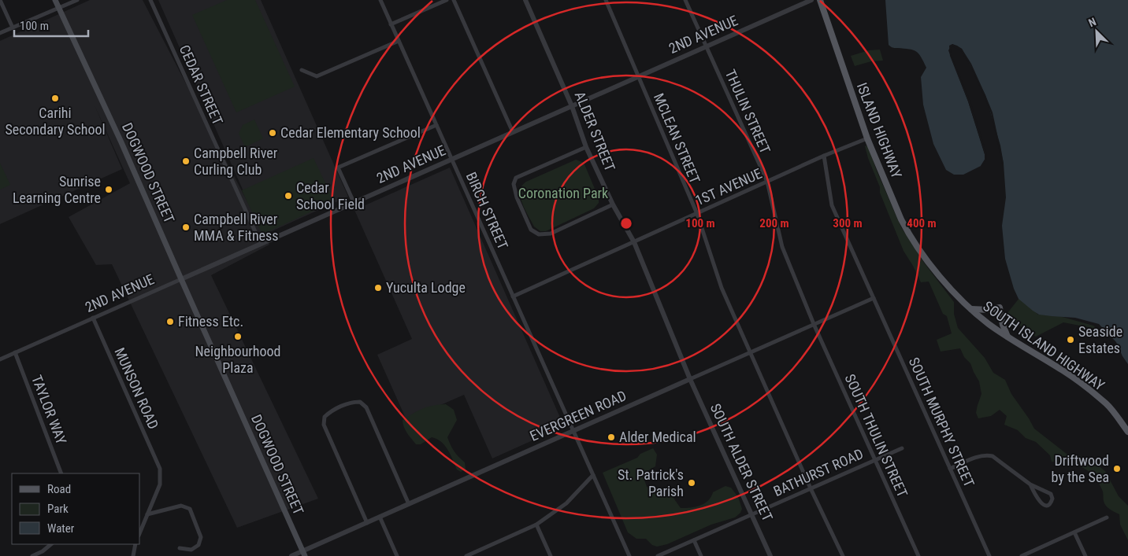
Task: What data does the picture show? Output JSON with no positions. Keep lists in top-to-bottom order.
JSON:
{
  "streets": {
    "main road": ["ISLAND HIGHWAY", "DOGWOOD STREET", "SOUTH ISLAND HIGHWAY"],
    "street": [
      "2ND AVENUE",
      "CEDAR STREET",
      "THULIN STREET",
      "ALDER STREET",
      "MCLEAN STREET",
      "1ST AVENUE",
      "BIRCH STREET",
      "MUNSON ROAD",
      "TAYLOR WAY",
      "EVERGREEN ROAD",
      "SOUTH MURPHY STREET",
      "SOUTH THULIN STREET",
      "SOUTH ALDER STREET",
      "BATHURST ROAD"
    ]
  },
  "crossings": [
    ["2ND AVENUE", "CEDAR STREET"],
    ["2ND AVENUE", "THULIN STREET"],
    ["2ND AVENUE", "ALDER STREET"],
    ["2ND AVENUE", "MCLEAN STREET"],
    ["2ND AVENUE", "DOGWOOD STREET"],
    ["2ND AVENUE", "BIRCH STREET"],
    ["2ND AVENUE", "MUNSON ROAD"],
    ["2ND AVENUE", "TAYLOR WAY"],
    ["THULIN STREET", "1ST AVENUE"],
    ["THULIN STREET", "EVERGREEN ROAD"],
    ["THULIN STREET", "SOUTH THULIN STREET"],
    ["ISLAND HIGHWAY", "1ST AVENUE"],
    ["ISLAND HIGHWAY", "SOUTH ISLAND HIGHWAY"],
    ["ALDER STREET", "1ST AVENUE"],
    ["ALDER STREET", "EVERGREEN ROAD"],
    ["ALDER STREET", "SOUTH ALDER STREET"],
    ["MCLEAN STREET", "1ST AVENUE"],
    ["MCLEAN STREET", "EVERGREEN ROAD"],
    ["MCLEAN STREET", "BATHURST ROAD"],
    ["DOGWOOD STREET", "EVERGREEN ROAD"],
    ["1ST AVENUE", "BIRCH STREET"],
    ["1ST AVENUE", "SOUTH MURPHY STREET"],
    ["BIRCH STREET", "EVERGREEN ROAD"],
    ["EVERGREEN ROAD", "SOUTH MURPHY STREET"],
    ["EVERGREEN ROAD", "SOUTH THULIN STREET"],
    ["EVERGREEN ROAD", "SOUTH ALDER STREET"],
    ["SOUTH THULIN STREET", "BATHURST ROAD"],
    ["SOUTH ALDER STREET", "BATHURST ROAD"]
  ],
  "parks": ["Coronation Park"],
  "places": [
    "Carihi Secondary School",
    "Cedar Elementary School",
    "Campbell River Curling Club",
    "Sunrise Learning Centre",
    "Cedar School Field",
    "Campbell River MMA & Fitness",
    "Yuculta Lodge",
    "Fitness Etc.",
    "Neighbourhood Plaza",
    "Seaside Estates",
    "Alder Medical",
    "Driftwood by the Sea",
    "St. Patrick's Parish"
  ],
  "legend": ["Road", "Park", "Water"],
  "scale_bar": "100 m",
  "north": "top left",
  "rings": [
    "100 m",
    "200 m",
    "300 m",
    "400 m"
  ]
}
